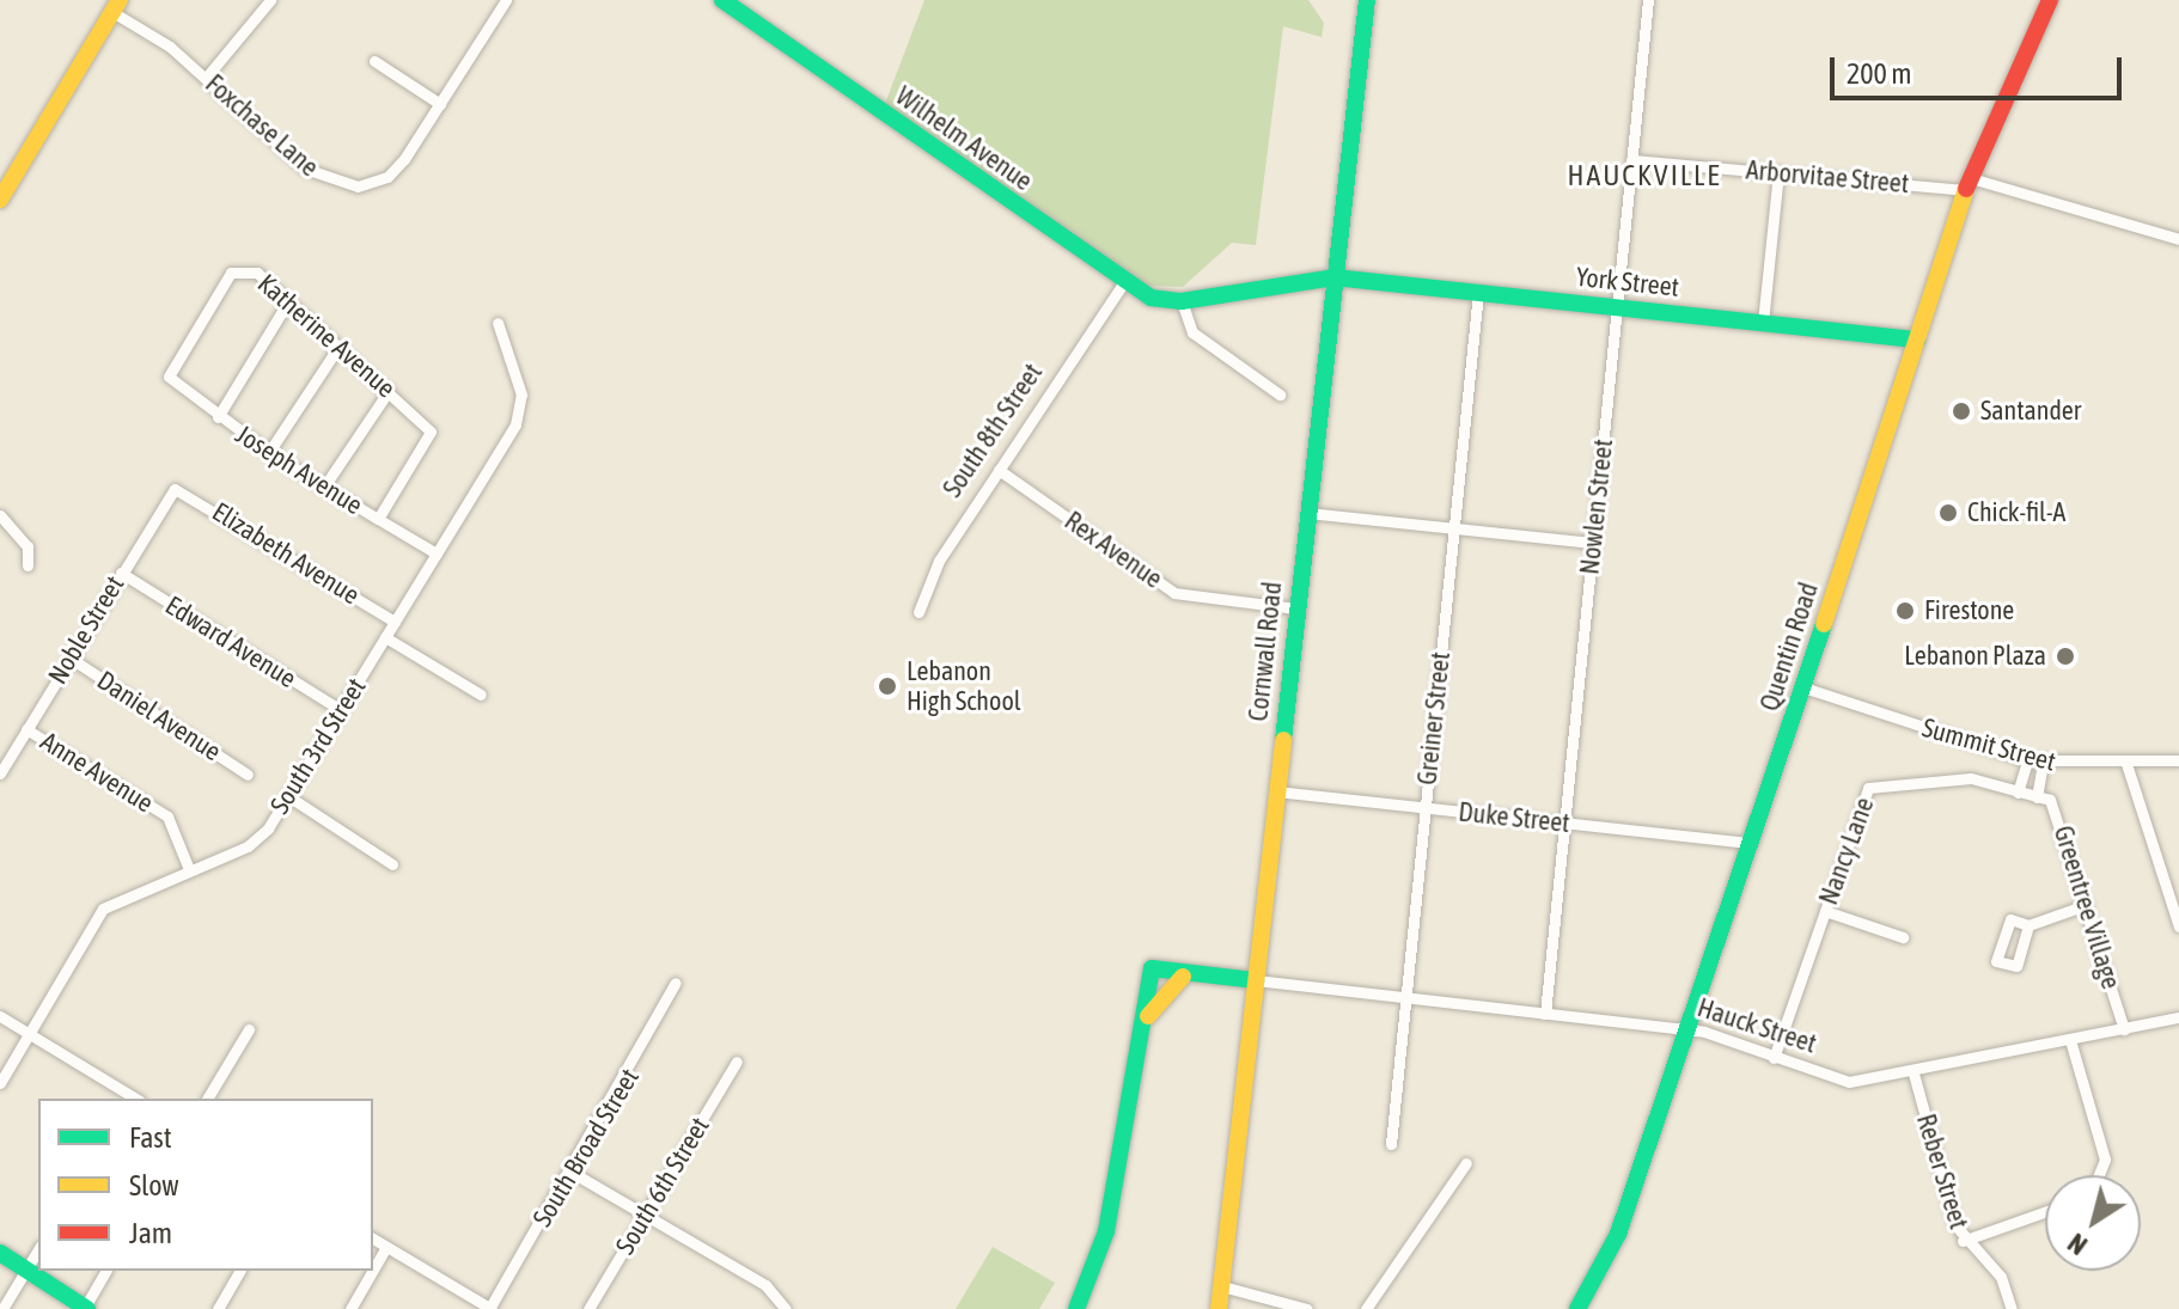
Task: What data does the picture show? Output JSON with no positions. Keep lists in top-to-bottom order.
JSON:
{
  "streets": {
    "main road": [
      "Wilhelm Avenue",
      "York Street",
      "Quentin Road",
      "Cornwall Road",
      "Hauck Street"
    ],
    "street": [
      "Foxchase Lane",
      "Arborvitae Street",
      "Katherine Avenue",
      "South 8th Street",
      "Joseph Avenue",
      "Nowlen Street",
      "Rex Avenue",
      "Elizabeth Avenue",
      "Noble Street",
      "Edward Avenue",
      "Daniel Avenue",
      "Greiner Street",
      "Summit Street",
      "South 3rd Street",
      "Anne Avenue",
      "Duke Street",
      "Nancy Lane",
      "Greentree Village",
      "South Broad Street",
      "Reber Street",
      "South 6th Street"
    ]
  },
  "crossings": [
    ["Wilhelm Avenue", "York Street"],
    ["Wilhelm Avenue", "South 8th Street"],
    ["Wilhelm Avenue", "Cornwall Road"],
    ["Arborvitae Street", "Nowlen Street"],
    ["Arborvitae Street", "Quentin Road"],
    ["York Street", "Nowlen Street"],
    ["York Street", "Quentin Road"],
    ["York Street", "Cornwall Road"],
    ["York Street", "Greiner Street"],
    ["Katherine Avenue", "Joseph Avenue"],
    ["South 8th Street", "Rex Avenue"],
    ["Joseph Avenue", "South 3rd Street"],
    ["Nowlen Street", "Duke Street"],
    ["Nowlen Street", "Hauck Street"],
    ["Rex Avenue", "Cornwall Road"],
    ["Elizabeth Avenue", "Noble Street"],
    ["Elizabeth Avenue", "South 3rd Street"],
    ["Noble Street", "Edward Avenue"],
    ["Noble Street", "Daniel Avenue"],
    ["Noble Street", "Anne Avenue"],
    ["Edward Avenue", "South 3rd Street"],
    ["Quentin Road", "Summit Street"],
    ["Quentin Road", "Duke Street"],
    ["Quentin Road", "Hauck Street"],
    ["Cornwall Road", "Duke Street"],
    ["Cornwall Road", "Hauck Street"],
    ["Greiner Street", "Duke Street"],
    ["Greiner Street", "Hauck Street"],
    ["Summit Street", "Greentree Village"],
    ["South 3rd Street", "Anne Avenue"],
    ["Nancy Lane", "Greentree Village"],
    ["Nancy Lane", "Hauck Street"],
    ["Greentree Village", "Hauck Street"],
    ["Hauck Street", "Reber Street"]
  ],
  "districts": ["HAUCKVILLE"],
  "places": [
    "Santander",
    "Chick-fil-A",
    "Firestone",
    "Lebanon Plaza",
    "Lebanon High School"
  ],
  "legend": ["Fast", "Slow", "Jam"],
  "scale_bar": "200 m",
  "north": "bottom left"
}
